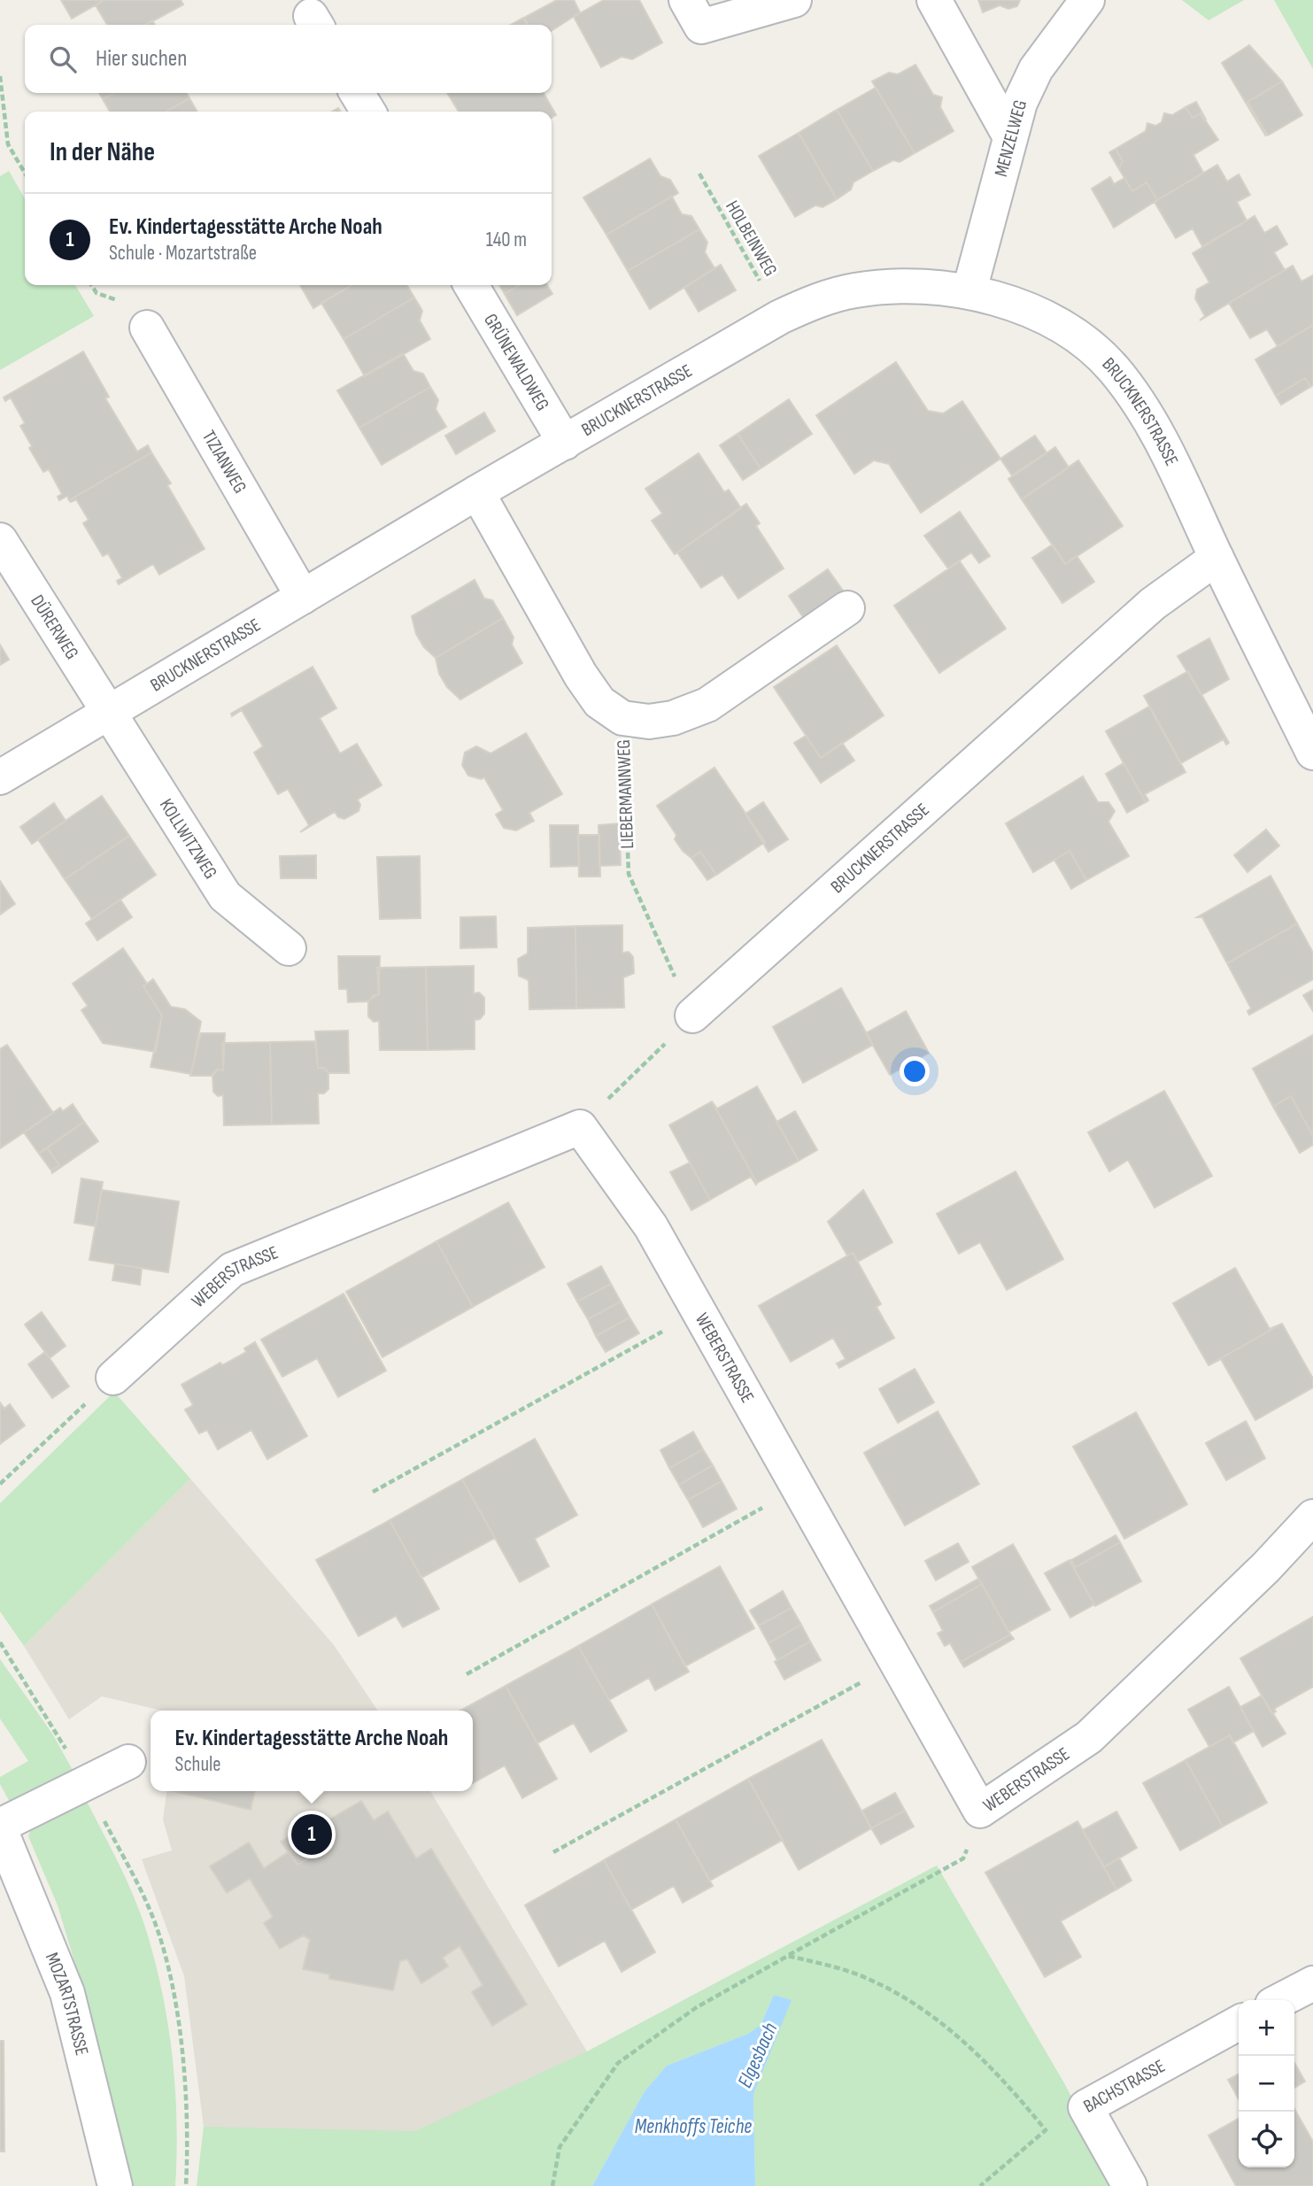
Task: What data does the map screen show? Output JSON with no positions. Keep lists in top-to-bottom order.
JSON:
{
  "streets": {
    "street": [
      "MENZELWEG",
      "GRÜNEWALDWEG",
      "BRUCKNERSTRASSE",
      "TIZIANWEG",
      "DÜRERWEG",
      "LIEBERMANNWEG",
      "KOLLWITZWEG",
      "WEBERSTRASSE",
      "MOZARTSTRASSE",
      "BACHSTRASSE"
    ],
    "path": ["HOLBEINWEG"]
  },
  "crossings": [
    ["MENZELWEG", "BRUCKNERSTRASSE"],
    ["HOLBEINWEG", "BRUCKNERSTRASSE"],
    ["GRÜNEWALDWEG", "BRUCKNERSTRASSE"],
    ["BRUCKNERSTRASSE", "TIZIANWEG"],
    ["BRUCKNERSTRASSE", "DÜRERWEG"],
    ["BRUCKNERSTRASSE", "LIEBERMANNWEG"],
    ["BRUCKNERSTRASSE", "KOLLWITZWEG"],
    ["DÜRERWEG", "KOLLWITZWEG"]
  ],
  "water": ["Elgesbach", "Menkhoffs Teiche"],
  "page": {
    "search": "Hier suchen",
    "heading": "In der Nähe",
    "list": [
      {
        "mark": "1",
        "name": "Ev. Kindertagesstätte Arche Noah",
        "note": "Schule · Mozartstraße",
        "value": "140 m"
      }
    ],
    "popup": ["Ev. Kindertagesstätte Arche Noah", "Schule"],
    "pins": "1",
    "map_buttons": ["+", "−"]
  }
}
